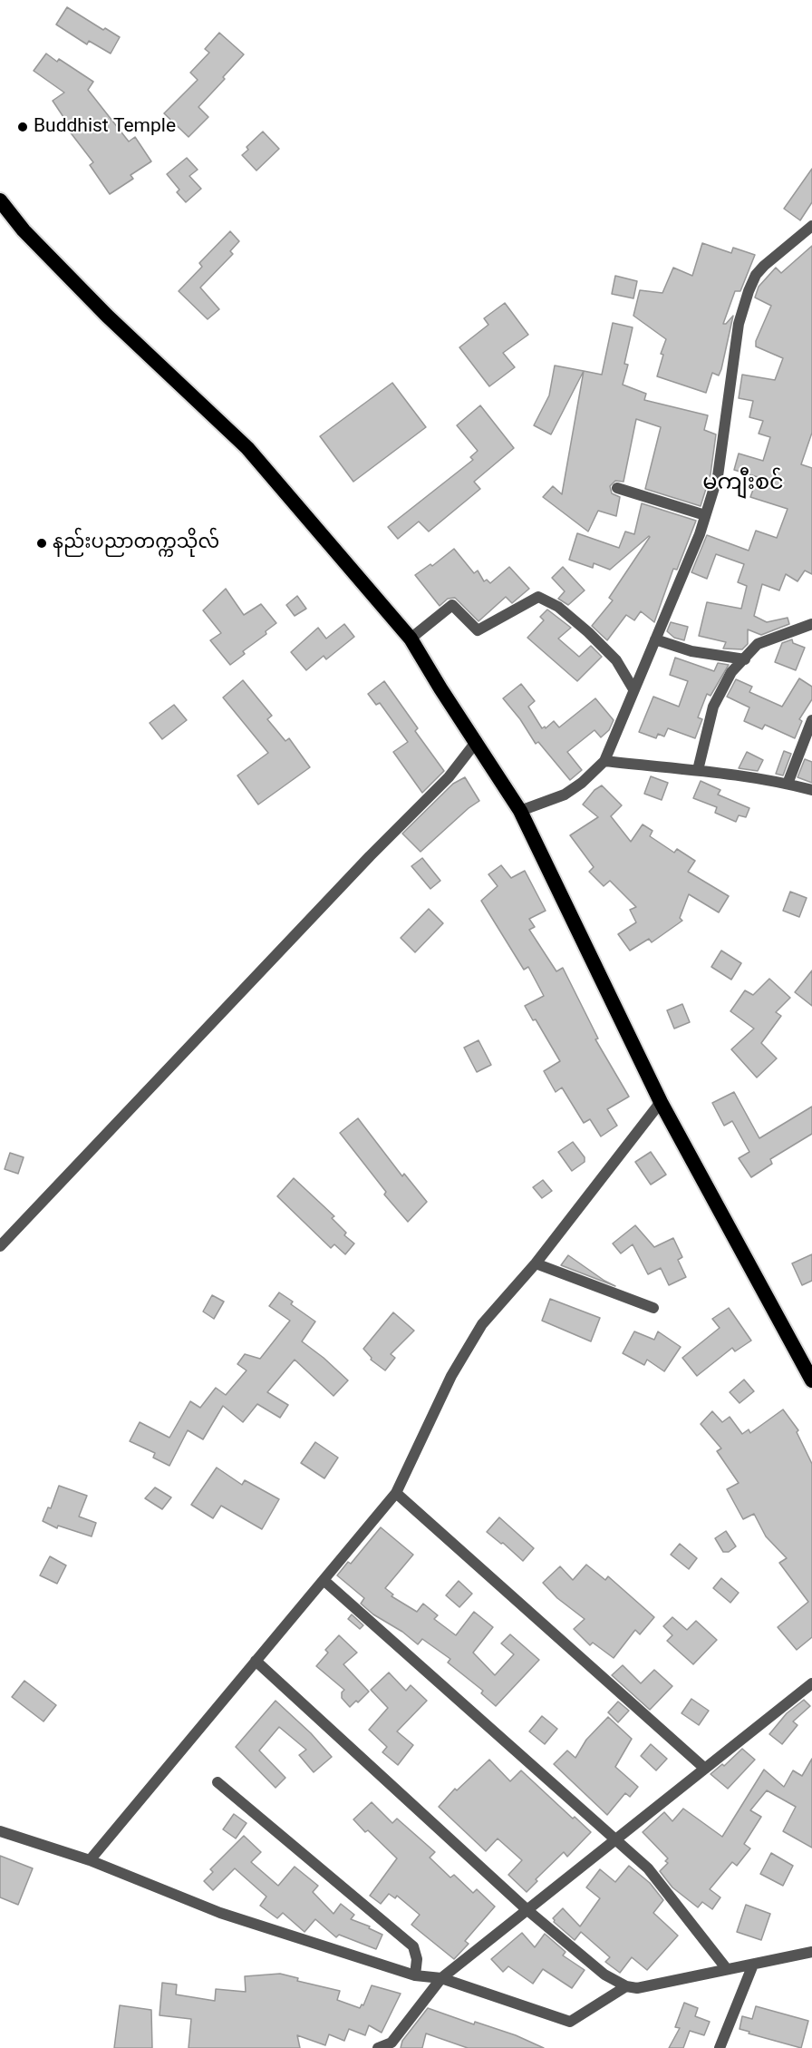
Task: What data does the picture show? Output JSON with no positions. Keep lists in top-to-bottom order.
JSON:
{
  "districts": ["မကျီးစင်"],
  "places": ["Buddhist Temple", "နည်းပညာတက္ကသိုလ်"]
}
